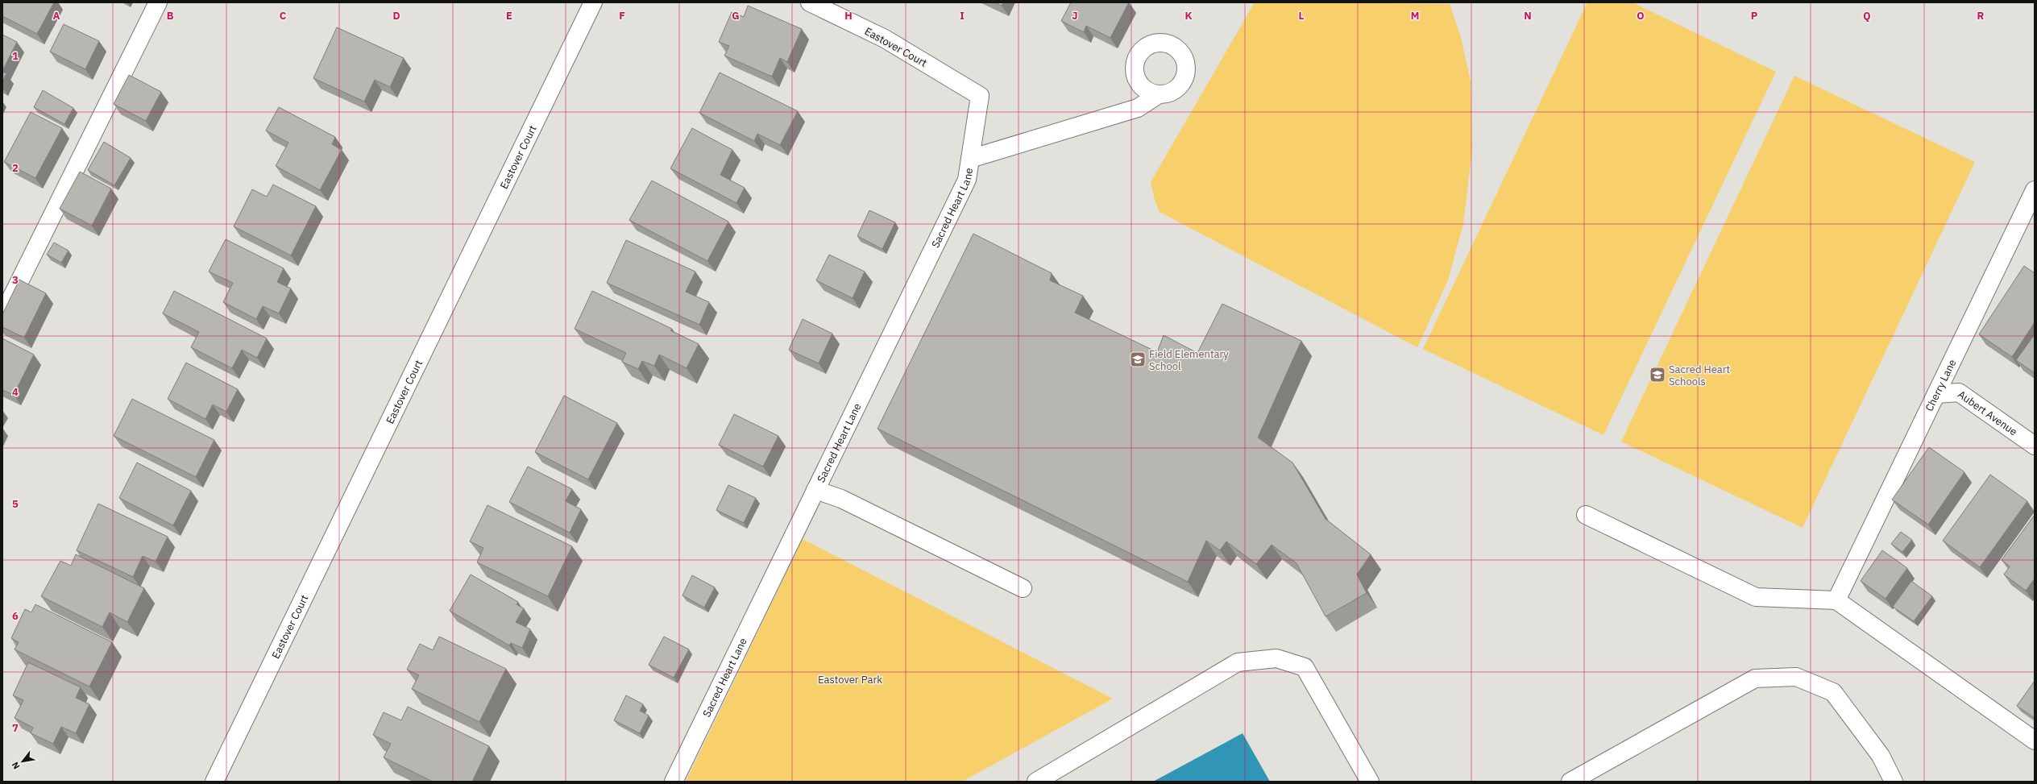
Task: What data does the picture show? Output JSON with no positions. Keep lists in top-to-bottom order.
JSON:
{
  "streets": {
    "street": [
      "Eastover Court",
      "Sacred Heart Lane",
      "Cherry Lane",
      "Aubert Avenue"
    ]
  },
  "crossings": [
    ["Eastover Court", "Sacred Heart Lane"],
    ["Cherry Lane", "Aubert Avenue"]
  ],
  "parks": ["Eastover Park"],
  "places": {
    "school or university": ["Field Elementary School", "Sacred Heart Schools"]
  },
  "north": "bottom left",
  "grid": {
    "columns": [
      "A",
      "B",
      "C",
      "D",
      "E",
      "F",
      "G",
      "H",
      "I",
      "J",
      "K",
      "L",
      "M",
      "N",
      "O",
      "P",
      "Q",
      "R"
    ],
    "rows": [
      "1",
      "2",
      "3",
      "4",
      "5",
      "6",
      "7"
    ]
  }
}
